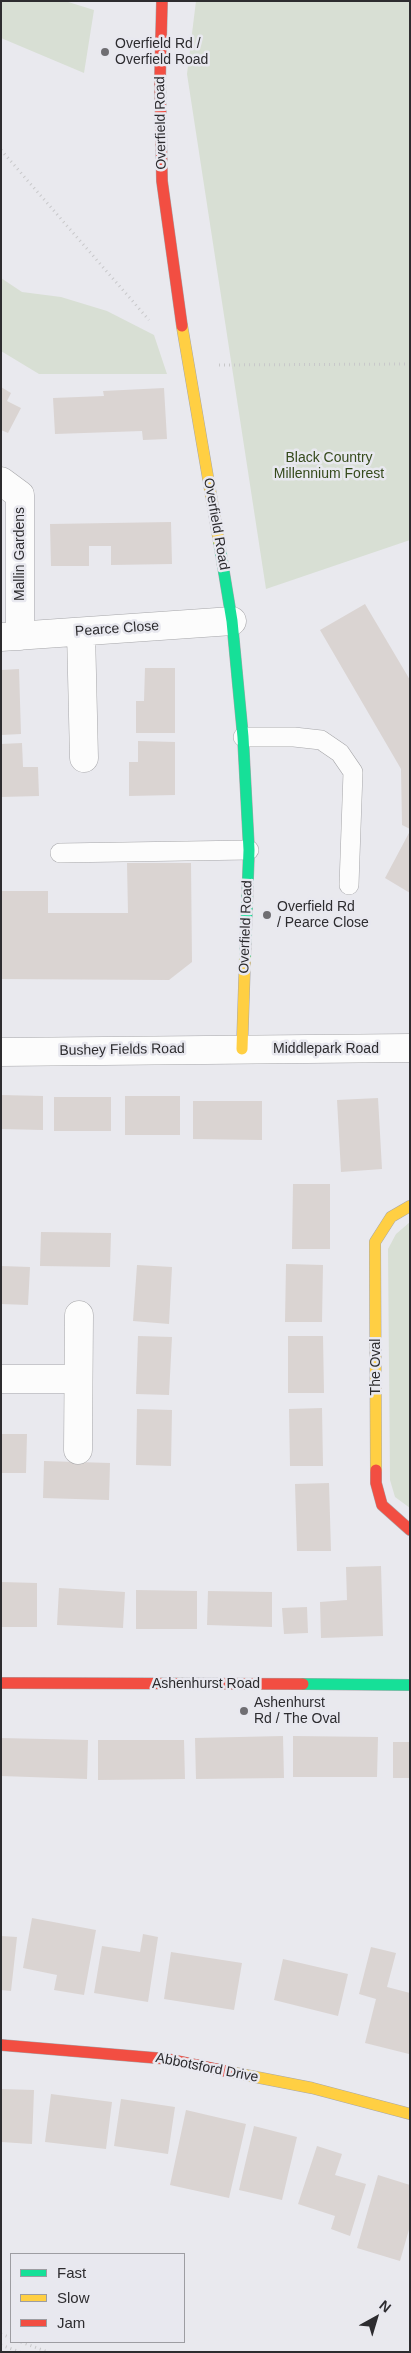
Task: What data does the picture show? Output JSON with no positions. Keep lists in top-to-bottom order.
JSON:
{
  "streets": {
    "street": [
      "Overfield Road",
      "Mallin Gardens",
      "Pearce Close",
      "Middlepark Road",
      "Bushey Fields Road",
      "The Oval",
      "Ashenhurst Road",
      "Abbotsford Drive"
    ]
  },
  "crossings": [
    ["Overfield Road", "Pearce Close"],
    ["Overfield Road", "Middlepark Road"],
    ["Overfield Road", "Bushey Fields Road"],
    ["Mallin Gardens", "Pearce Close"],
    ["Middlepark Road", "Bushey Fields Road"]
  ],
  "parks": ["Black Country Millennium Forest"],
  "places": ["Overfield Rd / Overfield Road", "Overfield Rd / Pearce Close", "Ashenhurst Rd / The Oval"],
  "legend": ["Fast", "Slow", "Jam"],
  "north": "top right"
}
